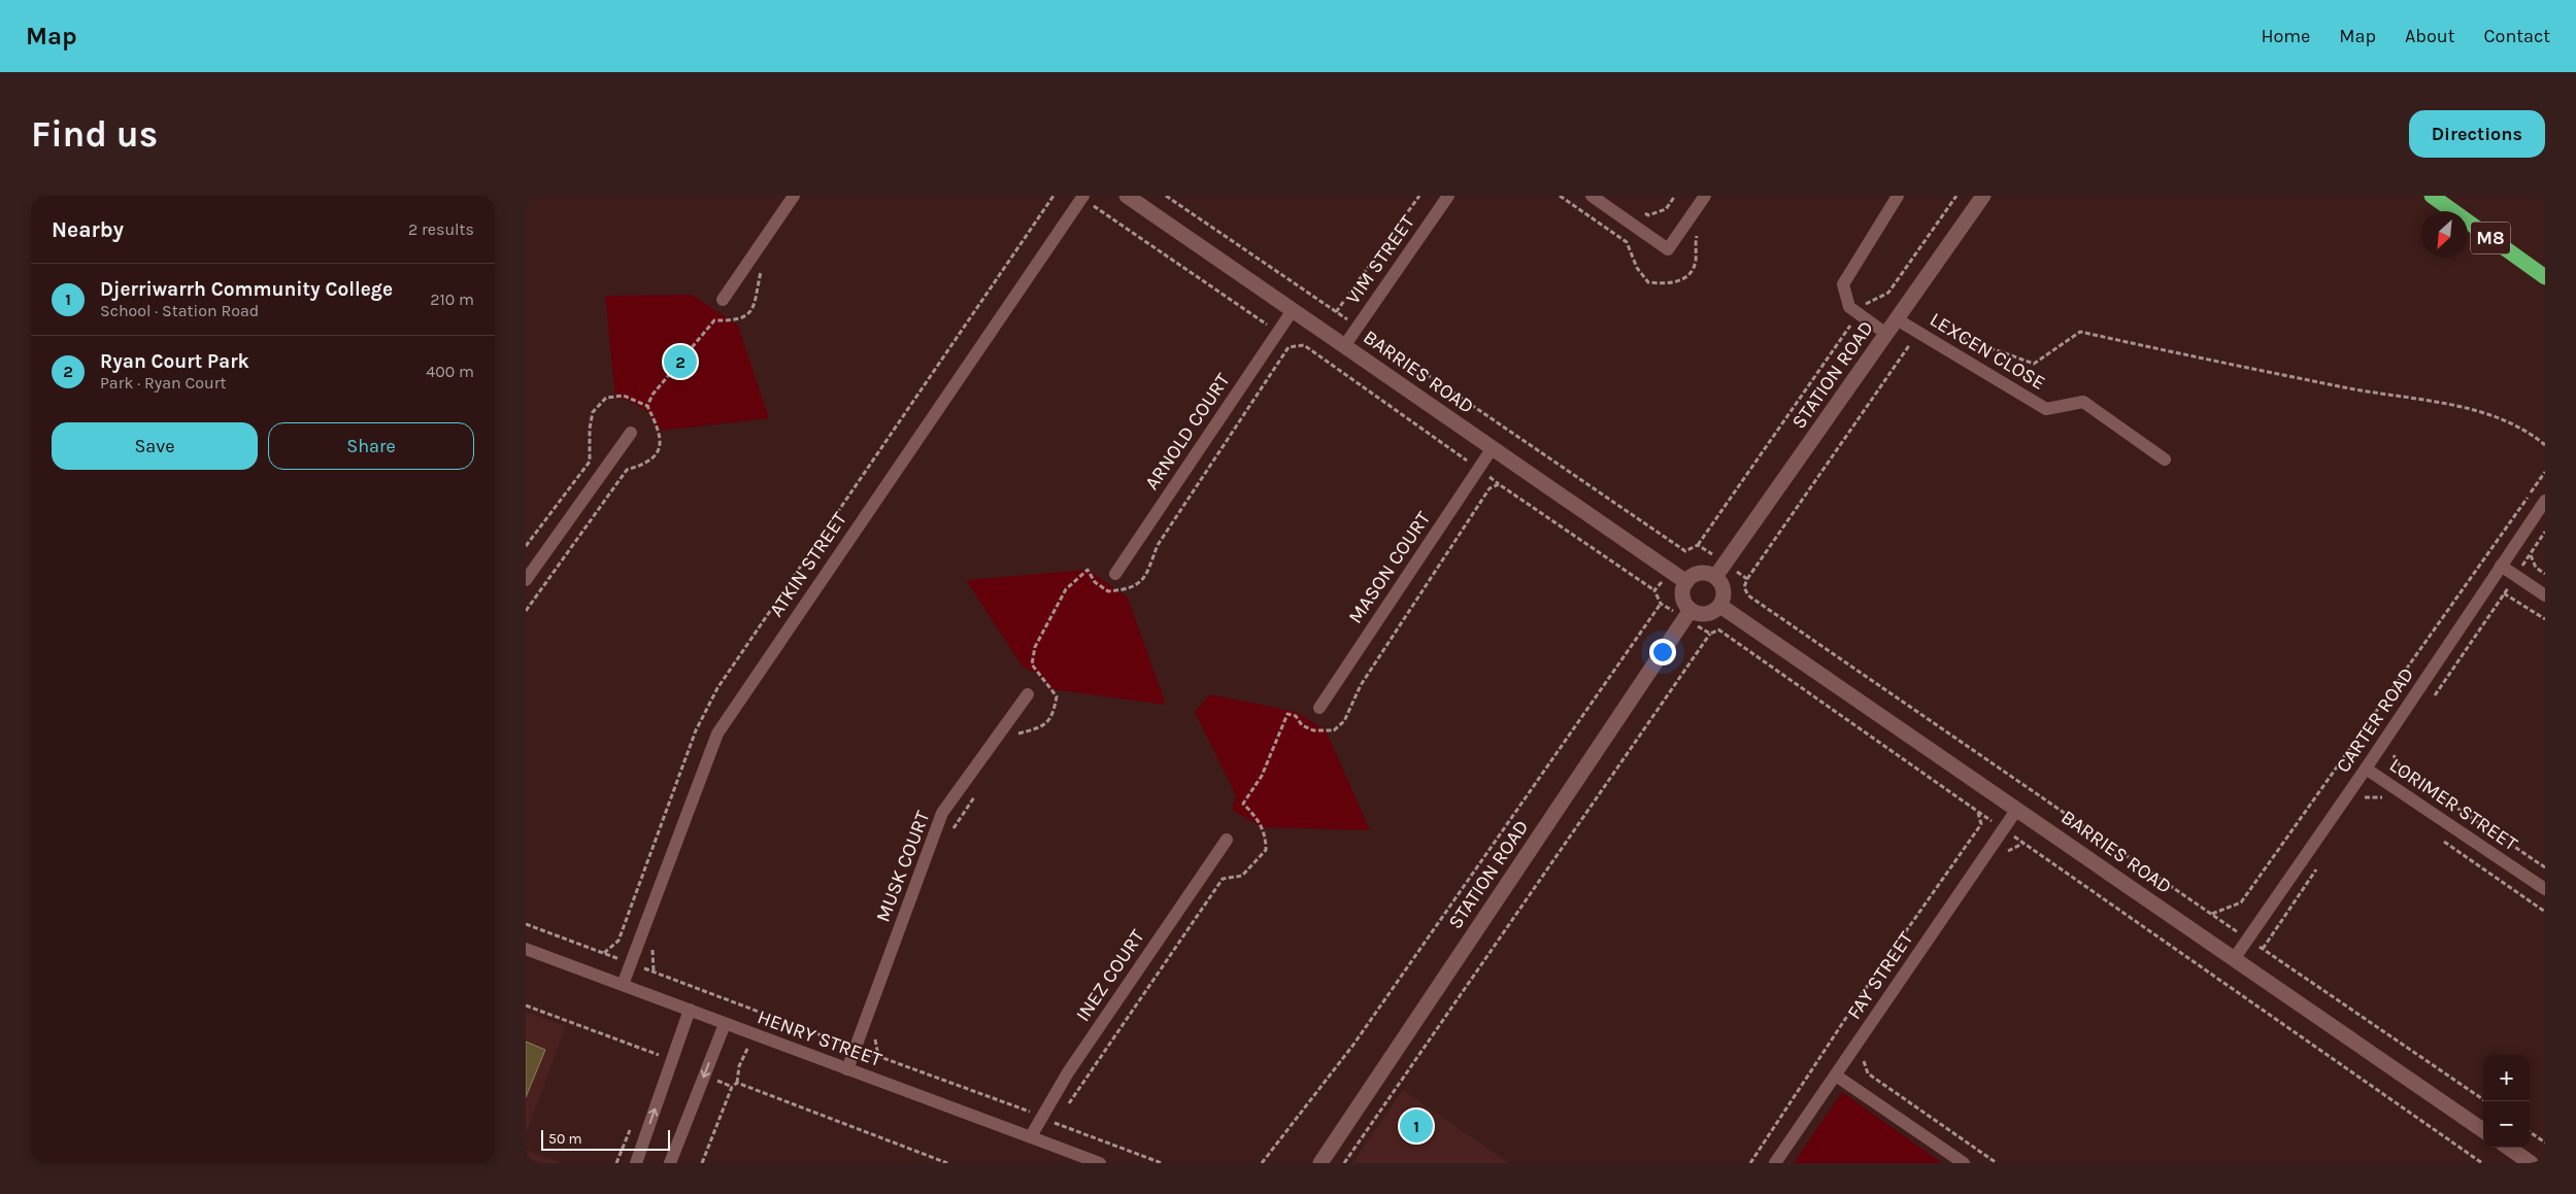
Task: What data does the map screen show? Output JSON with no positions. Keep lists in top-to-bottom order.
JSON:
{
  "streets": {
    "highway": ["M8"],
    "street": [
      "VIM STREET",
      "LEXCEN CLOSE",
      "BARRIES ROAD",
      "STATION ROAD",
      "ARNOLD COURT",
      "ATKIN STREET",
      "MASON COURT",
      "CARTER ROAD",
      "LORIMER STREET",
      "MUSK COURT",
      "INEZ COURT",
      "FAY STREET",
      "HENRY STREET"
    ]
  },
  "crossings": [
    ["VIM STREET", "BARRIES ROAD"],
    ["LEXCEN CLOSE", "STATION ROAD"],
    ["BARRIES ROAD", "STATION ROAD"],
    ["BARRIES ROAD", "ARNOLD COURT"],
    ["BARRIES ROAD", "MASON COURT"],
    ["BARRIES ROAD", "CARTER ROAD"],
    ["BARRIES ROAD", "FAY STREET"],
    ["ATKIN STREET", "HENRY STREET"],
    ["CARTER ROAD", "LORIMER STREET"],
    ["MUSK COURT", "HENRY STREET"],
    ["INEZ COURT", "HENRY STREET"]
  ],
  "scale_bar": "50 m",
  "north": "bottom left",
  "page": {
    "header": "Map",
    "nav": [
      "Home",
      "Map",
      "About",
      "Contact"
    ],
    "buttons": [
      "Directions",
      ["Save", "Share"]
    ],
    "title": "Find us",
    "heading": ["Nearby", "2 results"],
    "list": [
      {
        "mark": "1",
        "name": "Djerriwarrh Community College",
        "note": "School · Station Road",
        "value": "210 m"
      },
      {
        "mark": "2",
        "name": "Ryan Court Park",
        "note": "Park · Ryan Court",
        "value": "400 m"
      }
    ],
    "pins": ["2", "1"],
    "map_buttons": ["+", "−"],
    "scale": "50 m"
  }
}
